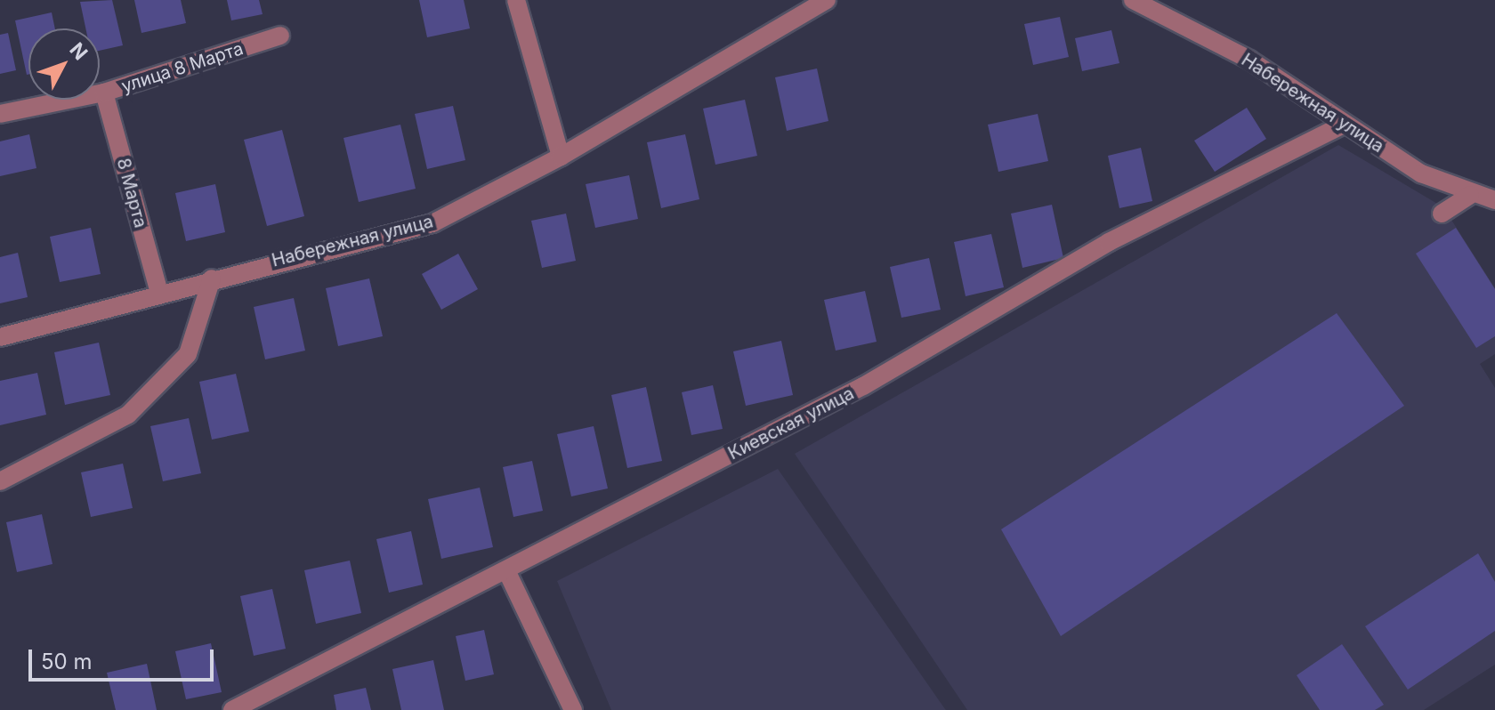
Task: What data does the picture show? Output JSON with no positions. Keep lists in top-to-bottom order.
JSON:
{
  "streets": {
    "street": [
      "улица 8 Марта",
      "Набережная улица",
      "8 Марта",
      "Киевская улица"
    ]
  },
  "crossings": [
    ["улица 8 Марта", "8 Марта"],
    ["Набережная улица", "8 Марта"],
    ["Набережная улица", "Киевская улица"]
  ],
  "scale_bar": "50 m",
  "north": "top right"
}
